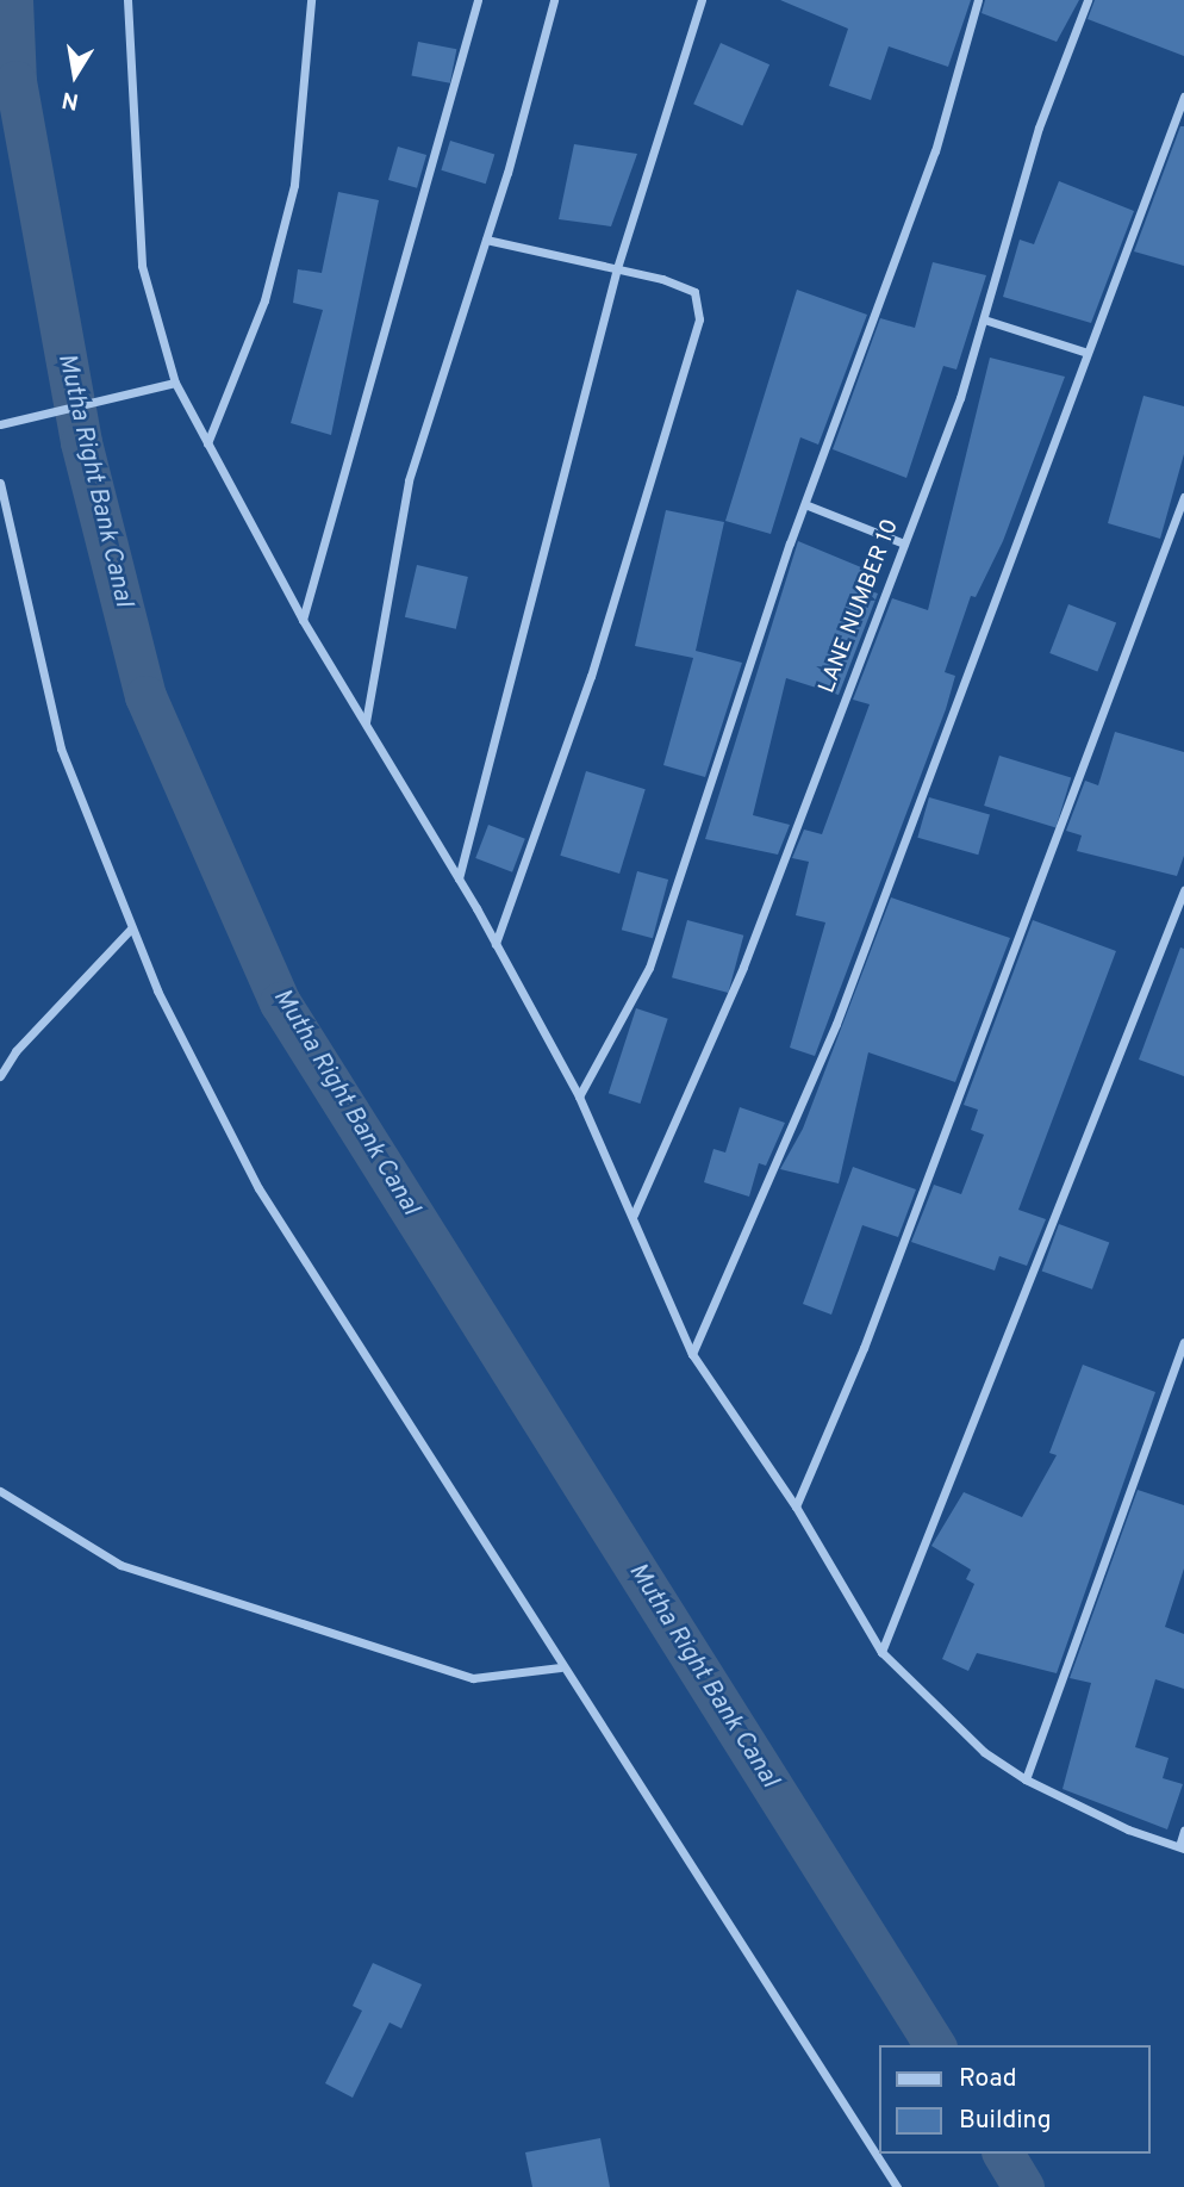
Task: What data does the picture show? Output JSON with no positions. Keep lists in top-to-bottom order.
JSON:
{
  "streets": {
    "street": ["LANE NUMBER 10"]
  },
  "water": ["Mutha Right Bank Canal"],
  "legend": ["Road", "Building"],
  "north": "bottom"
}
